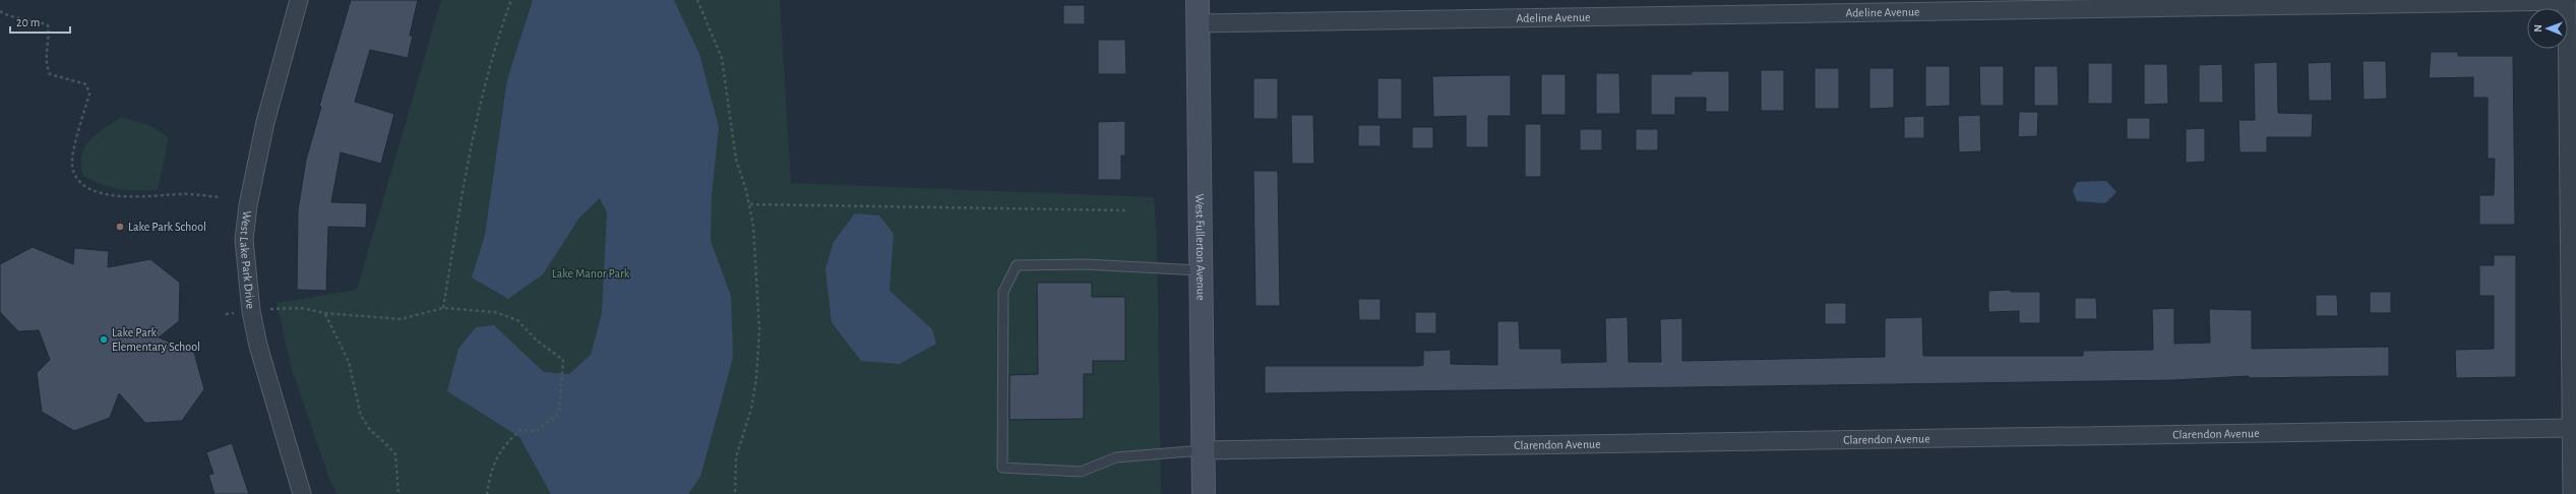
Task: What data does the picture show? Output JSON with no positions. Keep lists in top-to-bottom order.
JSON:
{
  "streets": {
    "street": [
      "Adeline Avenue",
      "West Fullerton Avenue",
      "West Lake Park Drive",
      "Clarendon Avenue"
    ]
  },
  "crossings": [
    ["Adeline Avenue", "West Fullerton Avenue"],
    ["West Fullerton Avenue", "Clarendon Avenue"]
  ],
  "parks": ["Lake Manor Park"],
  "places": ["Lake Park School", "Lake Park Elementary School"],
  "scale_bar": "20 m",
  "north": "left"
}
